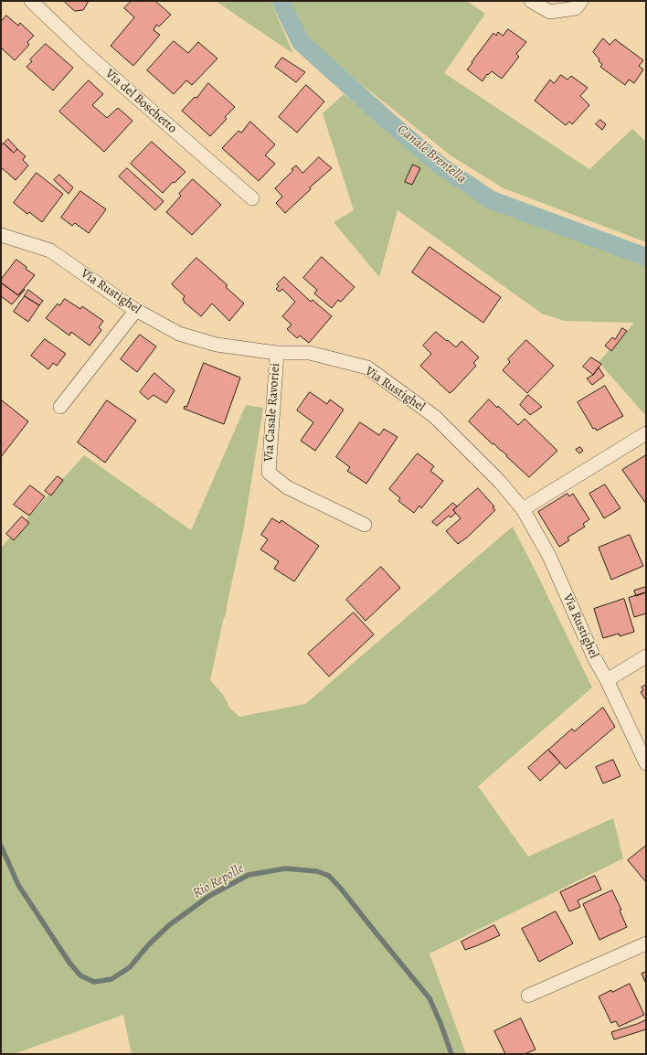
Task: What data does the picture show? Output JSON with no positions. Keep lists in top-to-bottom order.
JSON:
{
  "streets": {
    "street": ["Via del Boschetto", "Via Rustighel", "Via Casale Ravoriei"]
  },
  "crossings": [
    ["Via Rustighel", "Via Casale Ravoriei"]
  ],
  "water": ["Canale Brentella", "Rio Repolle"]
}
